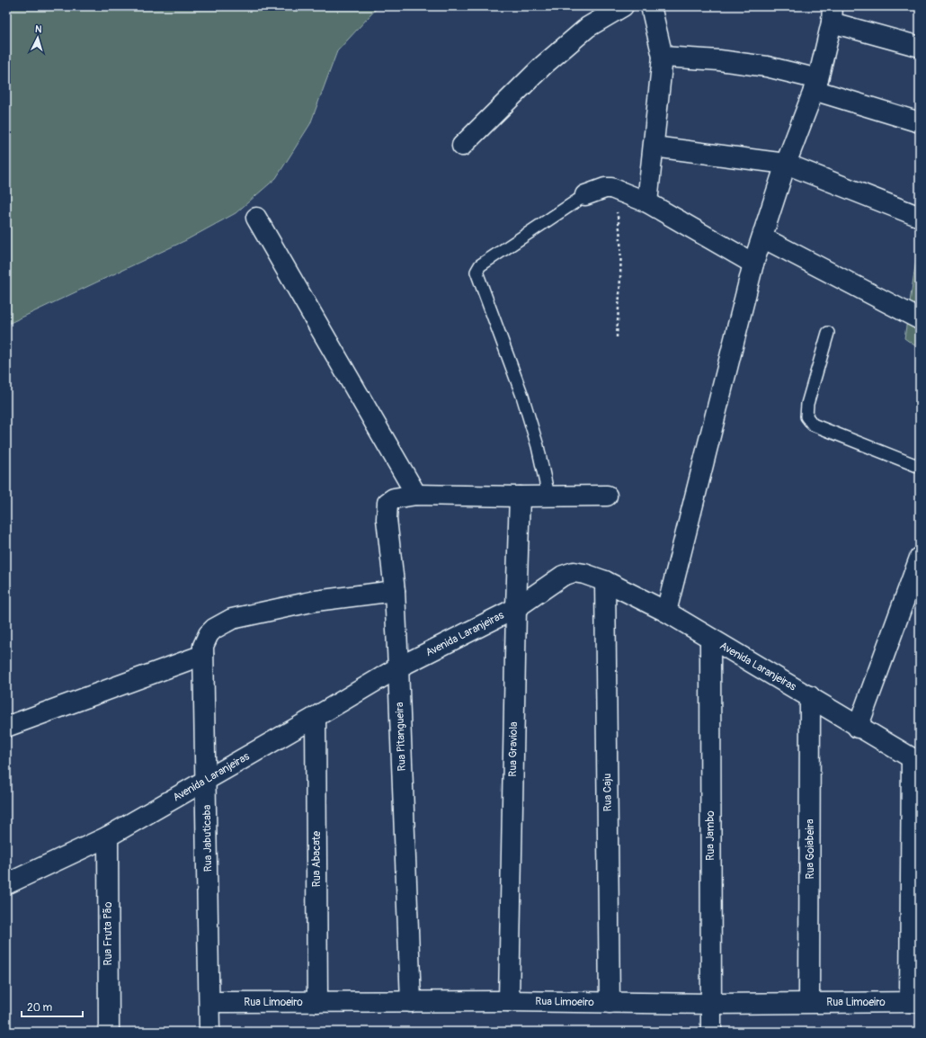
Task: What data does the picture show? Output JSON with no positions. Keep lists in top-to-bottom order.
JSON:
{
  "streets": {
    "street": [
      "Avenida Laranjeiras",
      "Rua Pitangueira",
      "Rua Graviola",
      "Rua Caju",
      "Rua Jambo",
      "Rua Jabuticaba",
      "Rua Goiabeira",
      "Rua Abacate",
      "Rua Fruta Pão",
      "Rua Limoeiro"
    ]
  },
  "crossings": [
    ["Avenida Laranjeiras", "Rua Pitangueira"],
    ["Avenida Laranjeiras", "Rua Graviola"],
    ["Avenida Laranjeiras", "Rua Caju"],
    ["Avenida Laranjeiras", "Rua Jambo"],
    ["Avenida Laranjeiras", "Rua Jabuticaba"],
    ["Avenida Laranjeiras", "Rua Goiabeira"],
    ["Avenida Laranjeiras", "Rua Abacate"],
    ["Avenida Laranjeiras", "Rua Fruta Pão"],
    ["Rua Pitangueira", "Rua Limoeiro"],
    ["Rua Graviola", "Rua Limoeiro"],
    ["Rua Caju", "Rua Limoeiro"],
    ["Rua Jambo", "Rua Limoeiro"],
    ["Rua Jabuticaba", "Rua Limoeiro"],
    ["Rua Goiabeira", "Rua Limoeiro"],
    ["Rua Abacate", "Rua Limoeiro"]
  ],
  "scale_bar": "20 m",
  "north": "top"
}
